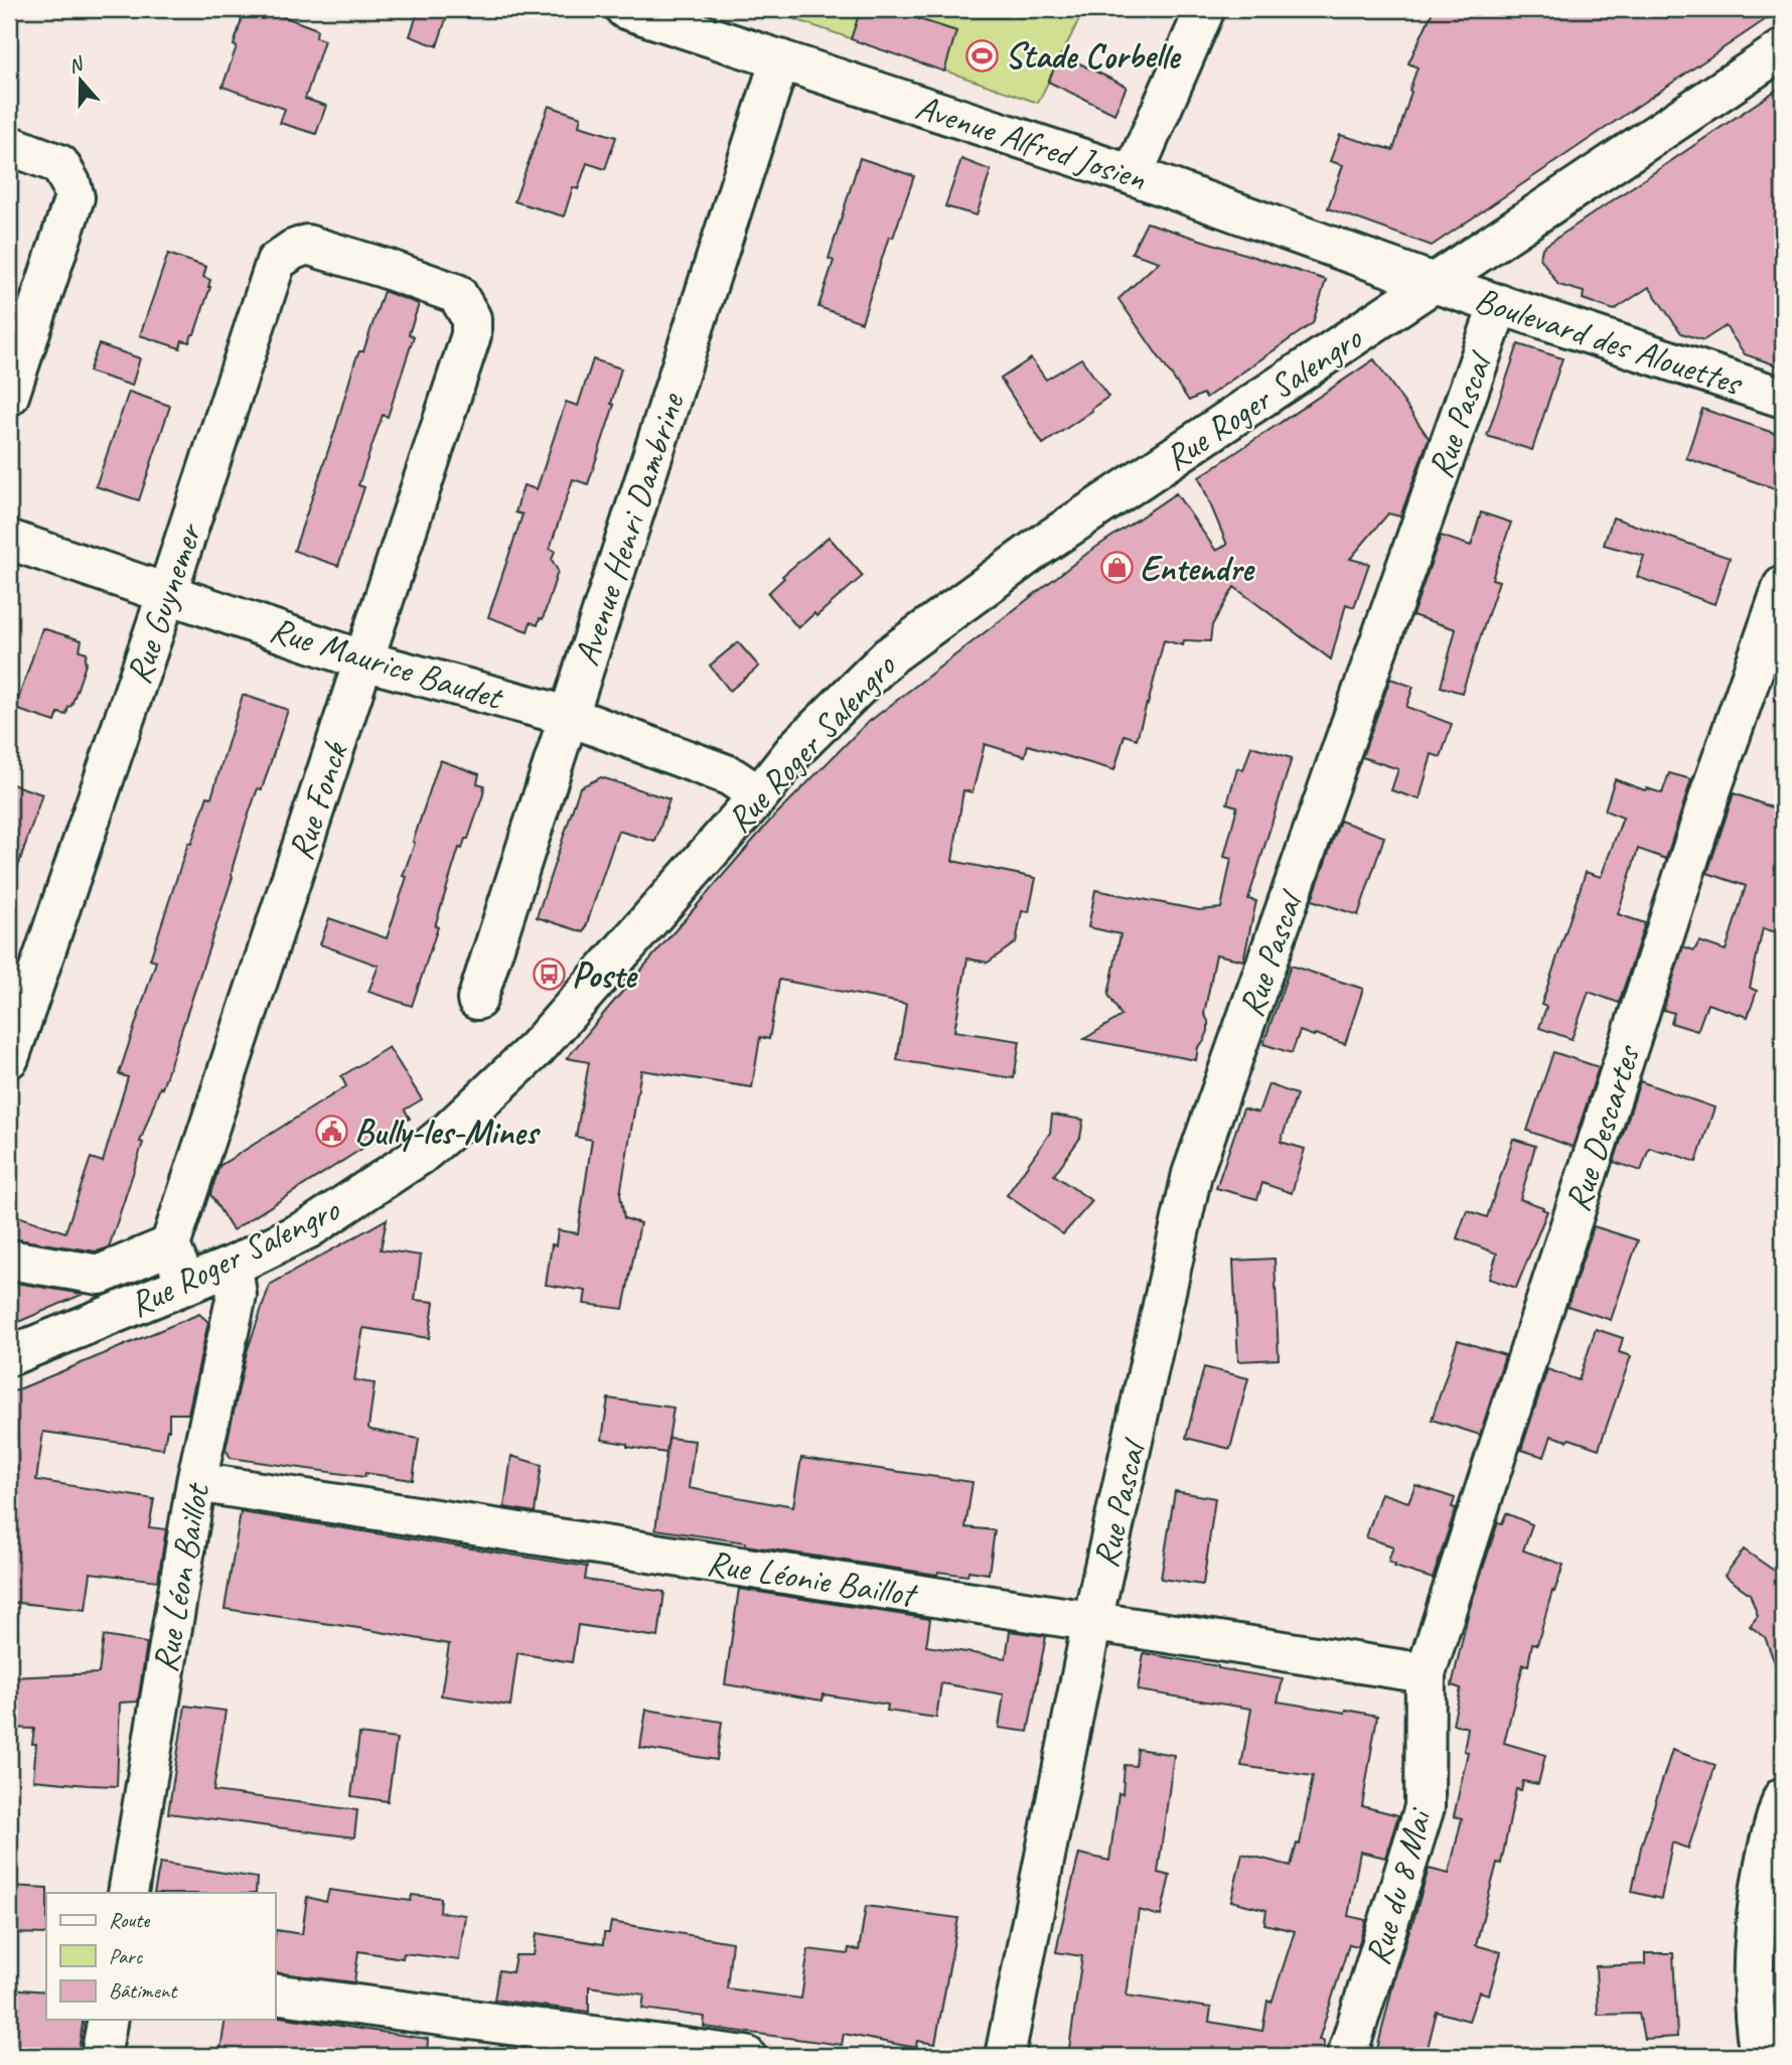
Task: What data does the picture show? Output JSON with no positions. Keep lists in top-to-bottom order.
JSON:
{
  "streets": {
    "street": [
      "Avenue Alfred Josien",
      "Boulevard des Alouettes",
      "Rue Roger Salengro",
      "Rue Pascal",
      "Avenue Henri Dambrine",
      "Rue Guynemer",
      "Rue Maurice Baudet",
      "Rue Fonck",
      "Rue Descartes",
      "Rue Léonie Baillot",
      "Rue Léon Baillot",
      "Rue du 8 Mai"
    ]
  },
  "crossings": [
    ["Avenue Alfred Josien", "Boulevard des Alouettes"],
    ["Avenue Alfred Josien", "Rue Roger Salengro"],
    ["Avenue Alfred Josien", "Avenue Henri Dambrine"],
    ["Boulevard des Alouettes", "Rue Roger Salengro"],
    ["Boulevard des Alouettes", "Rue Pascal"],
    ["Rue Roger Salengro", "Rue Maurice Baudet"],
    ["Rue Roger Salengro", "Rue Léon Baillot"],
    ["Rue Pascal", "Rue Léonie Baillot"],
    ["Avenue Henri Dambrine", "Rue Maurice Baudet"],
    ["Rue Guynemer", "Rue Maurice Baudet"],
    ["Rue Guynemer", "Rue Fonck"],
    ["Rue Maurice Baudet", "Rue Fonck"],
    ["Rue Descartes", "Rue Léonie Baillot"],
    ["Rue Descartes", "Rue du 8 Mai"],
    ["Rue Léonie Baillot", "Rue Léon Baillot"],
    ["Rue Léonie Baillot", "Rue du 8 Mai"]
  ],
  "places": {
    "sports": ["Stade Corbelle"],
    "shop": ["Entendre"],
    "bus stop": ["Poste"],
    "public building": ["Bully-les-Mines"]
  },
  "legend": ["Route", "Parc", "Bâtiment"],
  "north": "top"
}
